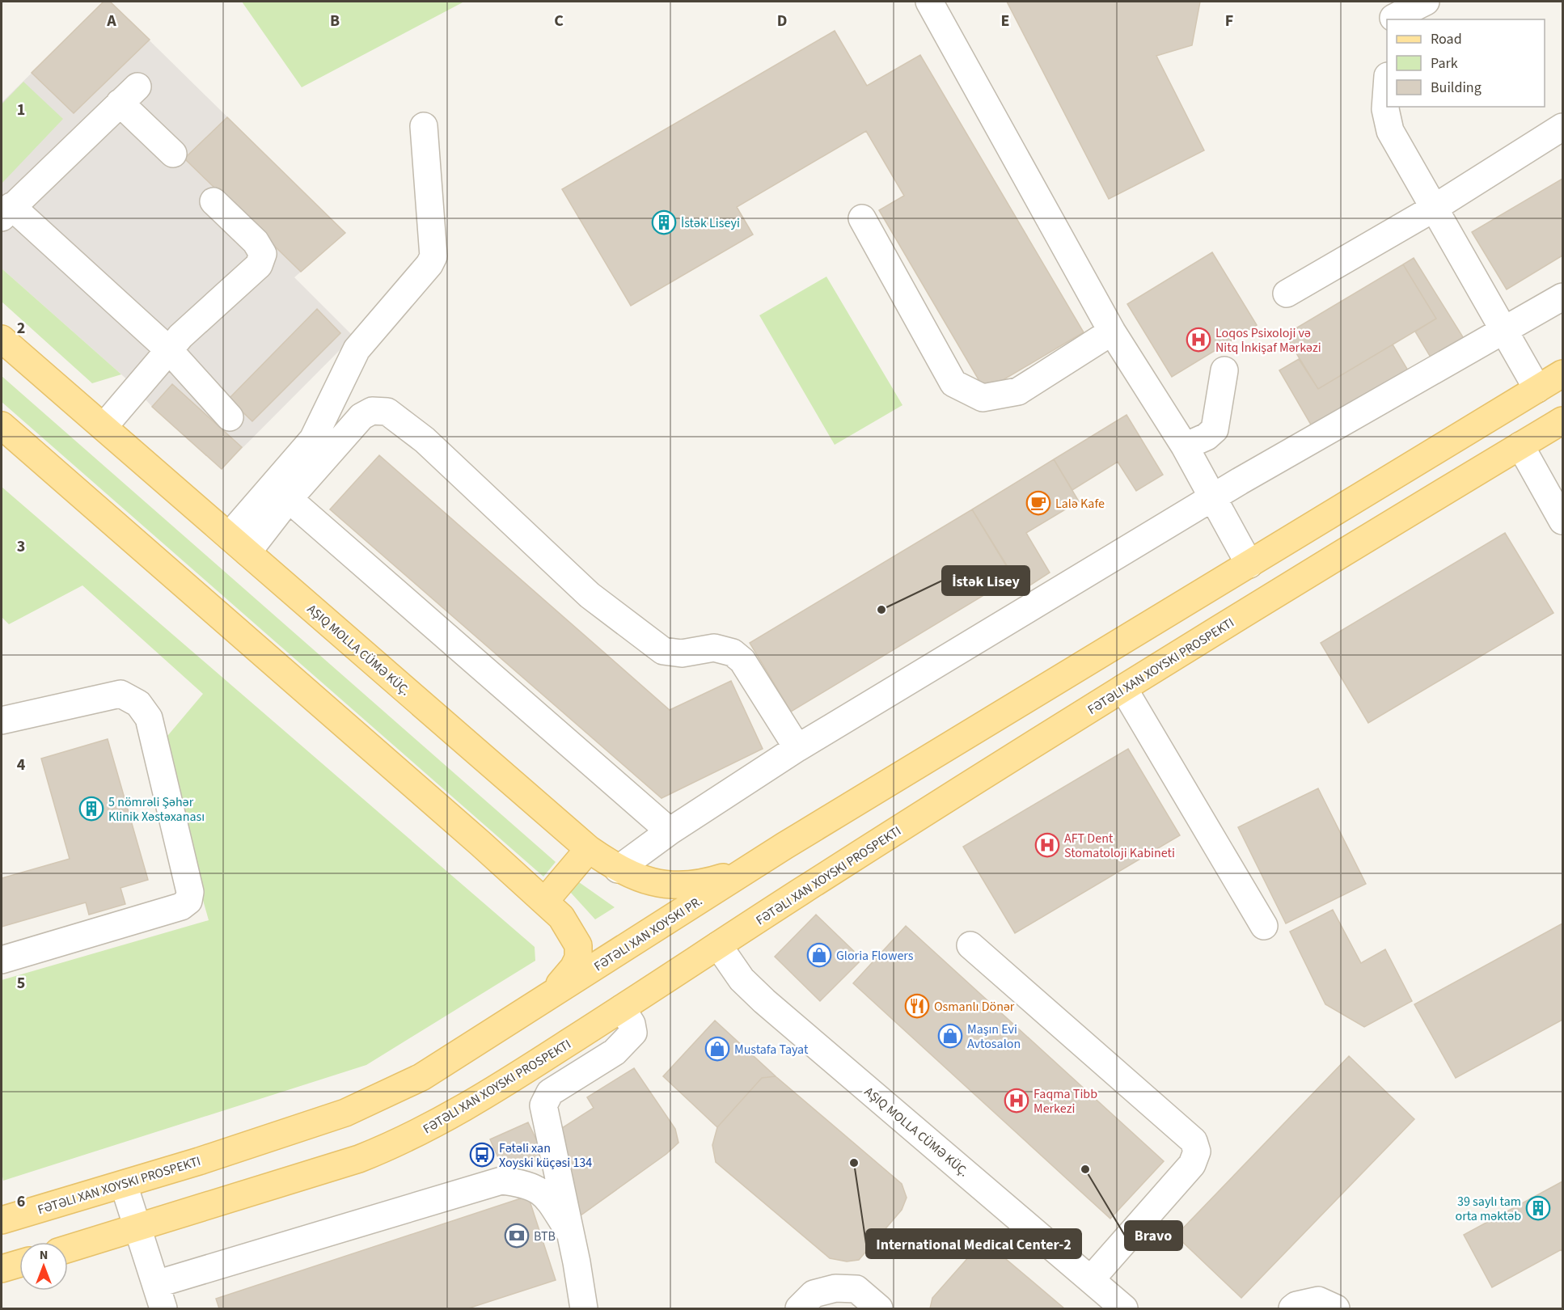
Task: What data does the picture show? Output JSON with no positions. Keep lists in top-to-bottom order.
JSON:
{
  "streets": {
    "main road": ["FƏTƏLI XAN XOYSKI PROSPEKTI", "FƏTƏLI XAN XOYSKI PR."]
  },
  "crossings": [
    ["FƏTƏLI XAN XOYSKI PROSPEKTI", "FƏTƏLI XAN XOYSKI PR."]
  ],
  "places": {
    "building": ["İstək Liseyi", "5 nömrəli Şəhər Klinik Xəstəxanası", "39 saylı tam orta məktəb"],
    "hospital": ["Loqos Psixoloji və Nitq İnkişaf Mərkəzi", "AFT Dent Stomatoloji Kabineti", "Faqma Tibb Merkezi"],
    "cafe": ["Lalə Kafe"],
    "other": ["İstək Lisey", "International Medical Center-2", "Bravo"],
    "shop": ["Gloria Flowers", "Maşın Evi Avtosalon", "Mustafa Tayat"],
    "restaurant": ["Osmanlı Dönər"],
    "bus stop": ["Fətəli xan Xoyski küçəsi 134"],
    "bank": ["BTB"]
  },
  "legend": ["Road", "Park", "Building"],
  "north": "top",
  "grid": {
    "columns": [
      "A",
      "B",
      "C",
      "D",
      "E",
      "F"
    ],
    "rows": [
      "1",
      "2",
      "3",
      "4",
      "5",
      "6"
    ]
  }
}
